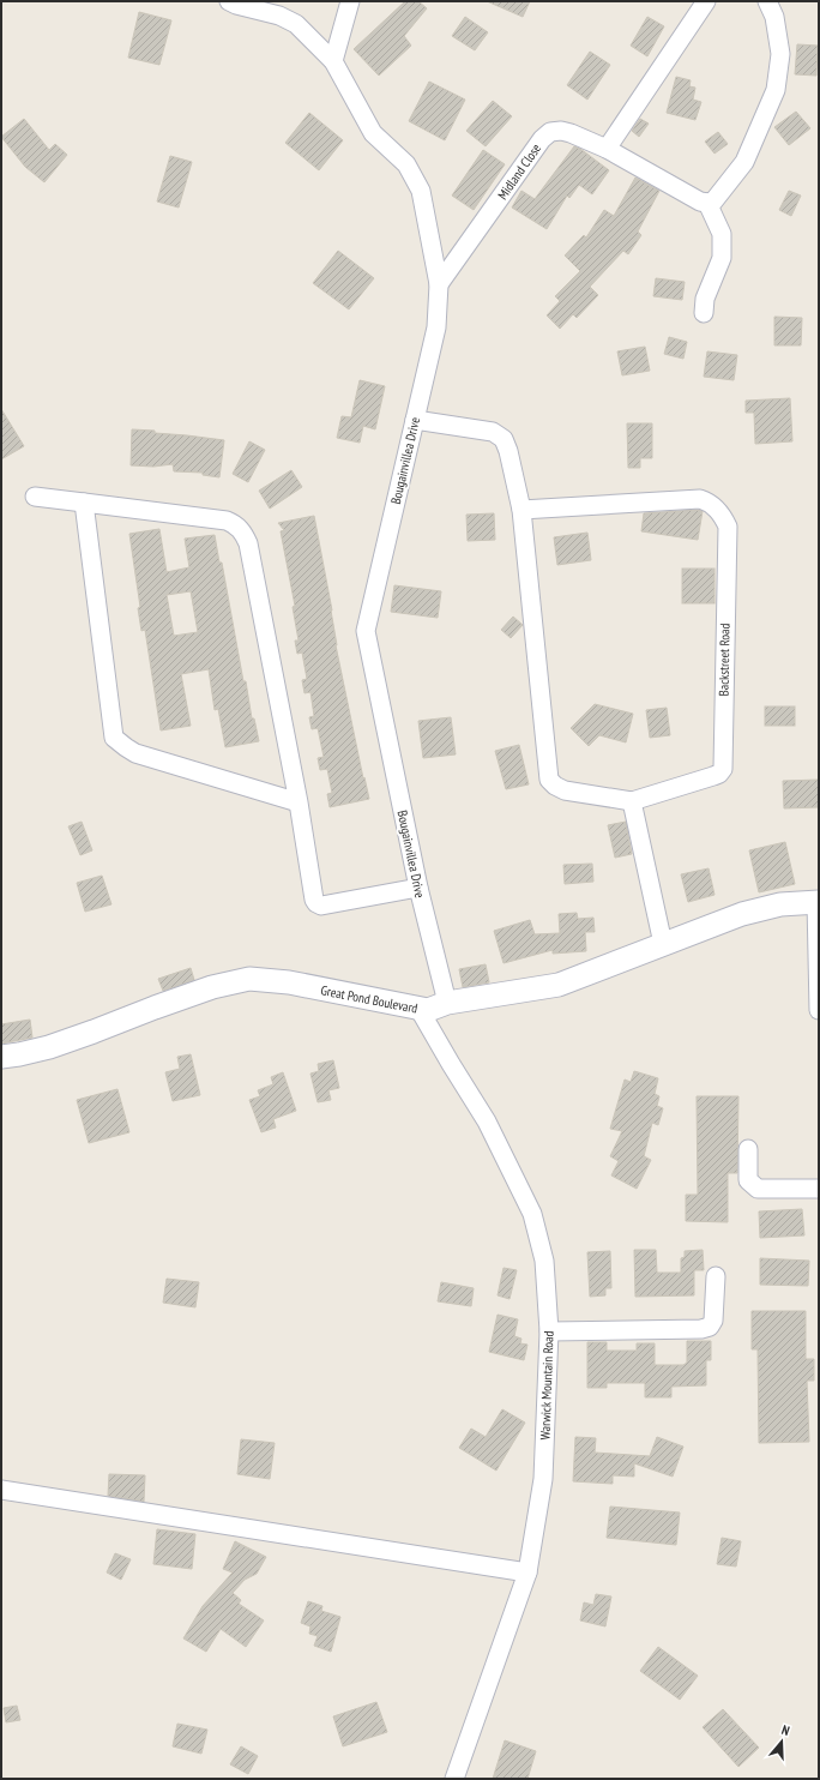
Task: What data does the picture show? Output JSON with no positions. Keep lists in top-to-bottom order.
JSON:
{
  "streets": {
    "street": [
      "Midland Close",
      "Bougainvillea Drive",
      "Backstreet Road",
      "Great Pond Boulevard",
      "Warwick Mountain Road"
    ]
  },
  "crossings": [
    ["Midland Close", "Bougainvillea Drive"],
    ["Bougainvillea Drive", "Great Pond Boulevard"],
    ["Great Pond Boulevard", "Warwick Mountain Road"]
  ],
  "north": "top"
}
